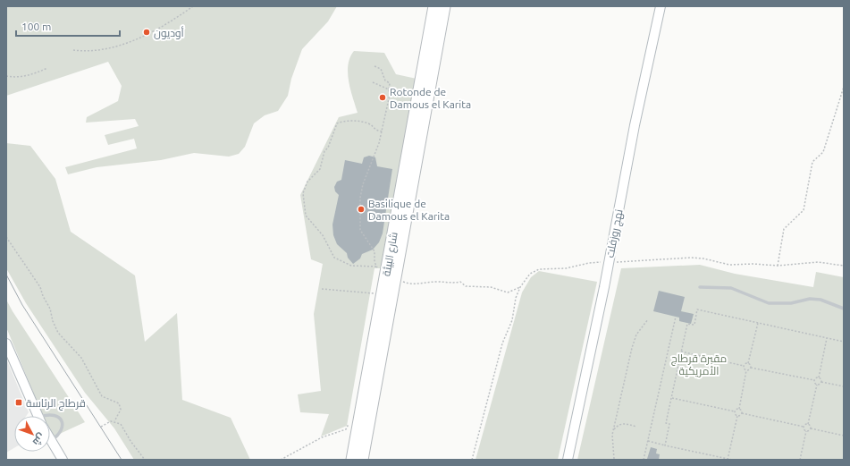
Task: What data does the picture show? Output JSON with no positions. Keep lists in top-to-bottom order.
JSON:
{
  "streets": {
    "highway": ["شارع البيئة"],
    "street": ["نهج روزفلت"]
  },
  "parks": ["مقبرة قرطاج الأمريكية"],
  "places": {
    "other": ["أوديون", "Rotonde de Damous el Karita", "Basilique de Damous el Karita"],
    "transit": ["قرطاج الرئاسة"]
  },
  "scale_bar": "100 m",
  "north": "bottom right"
}
